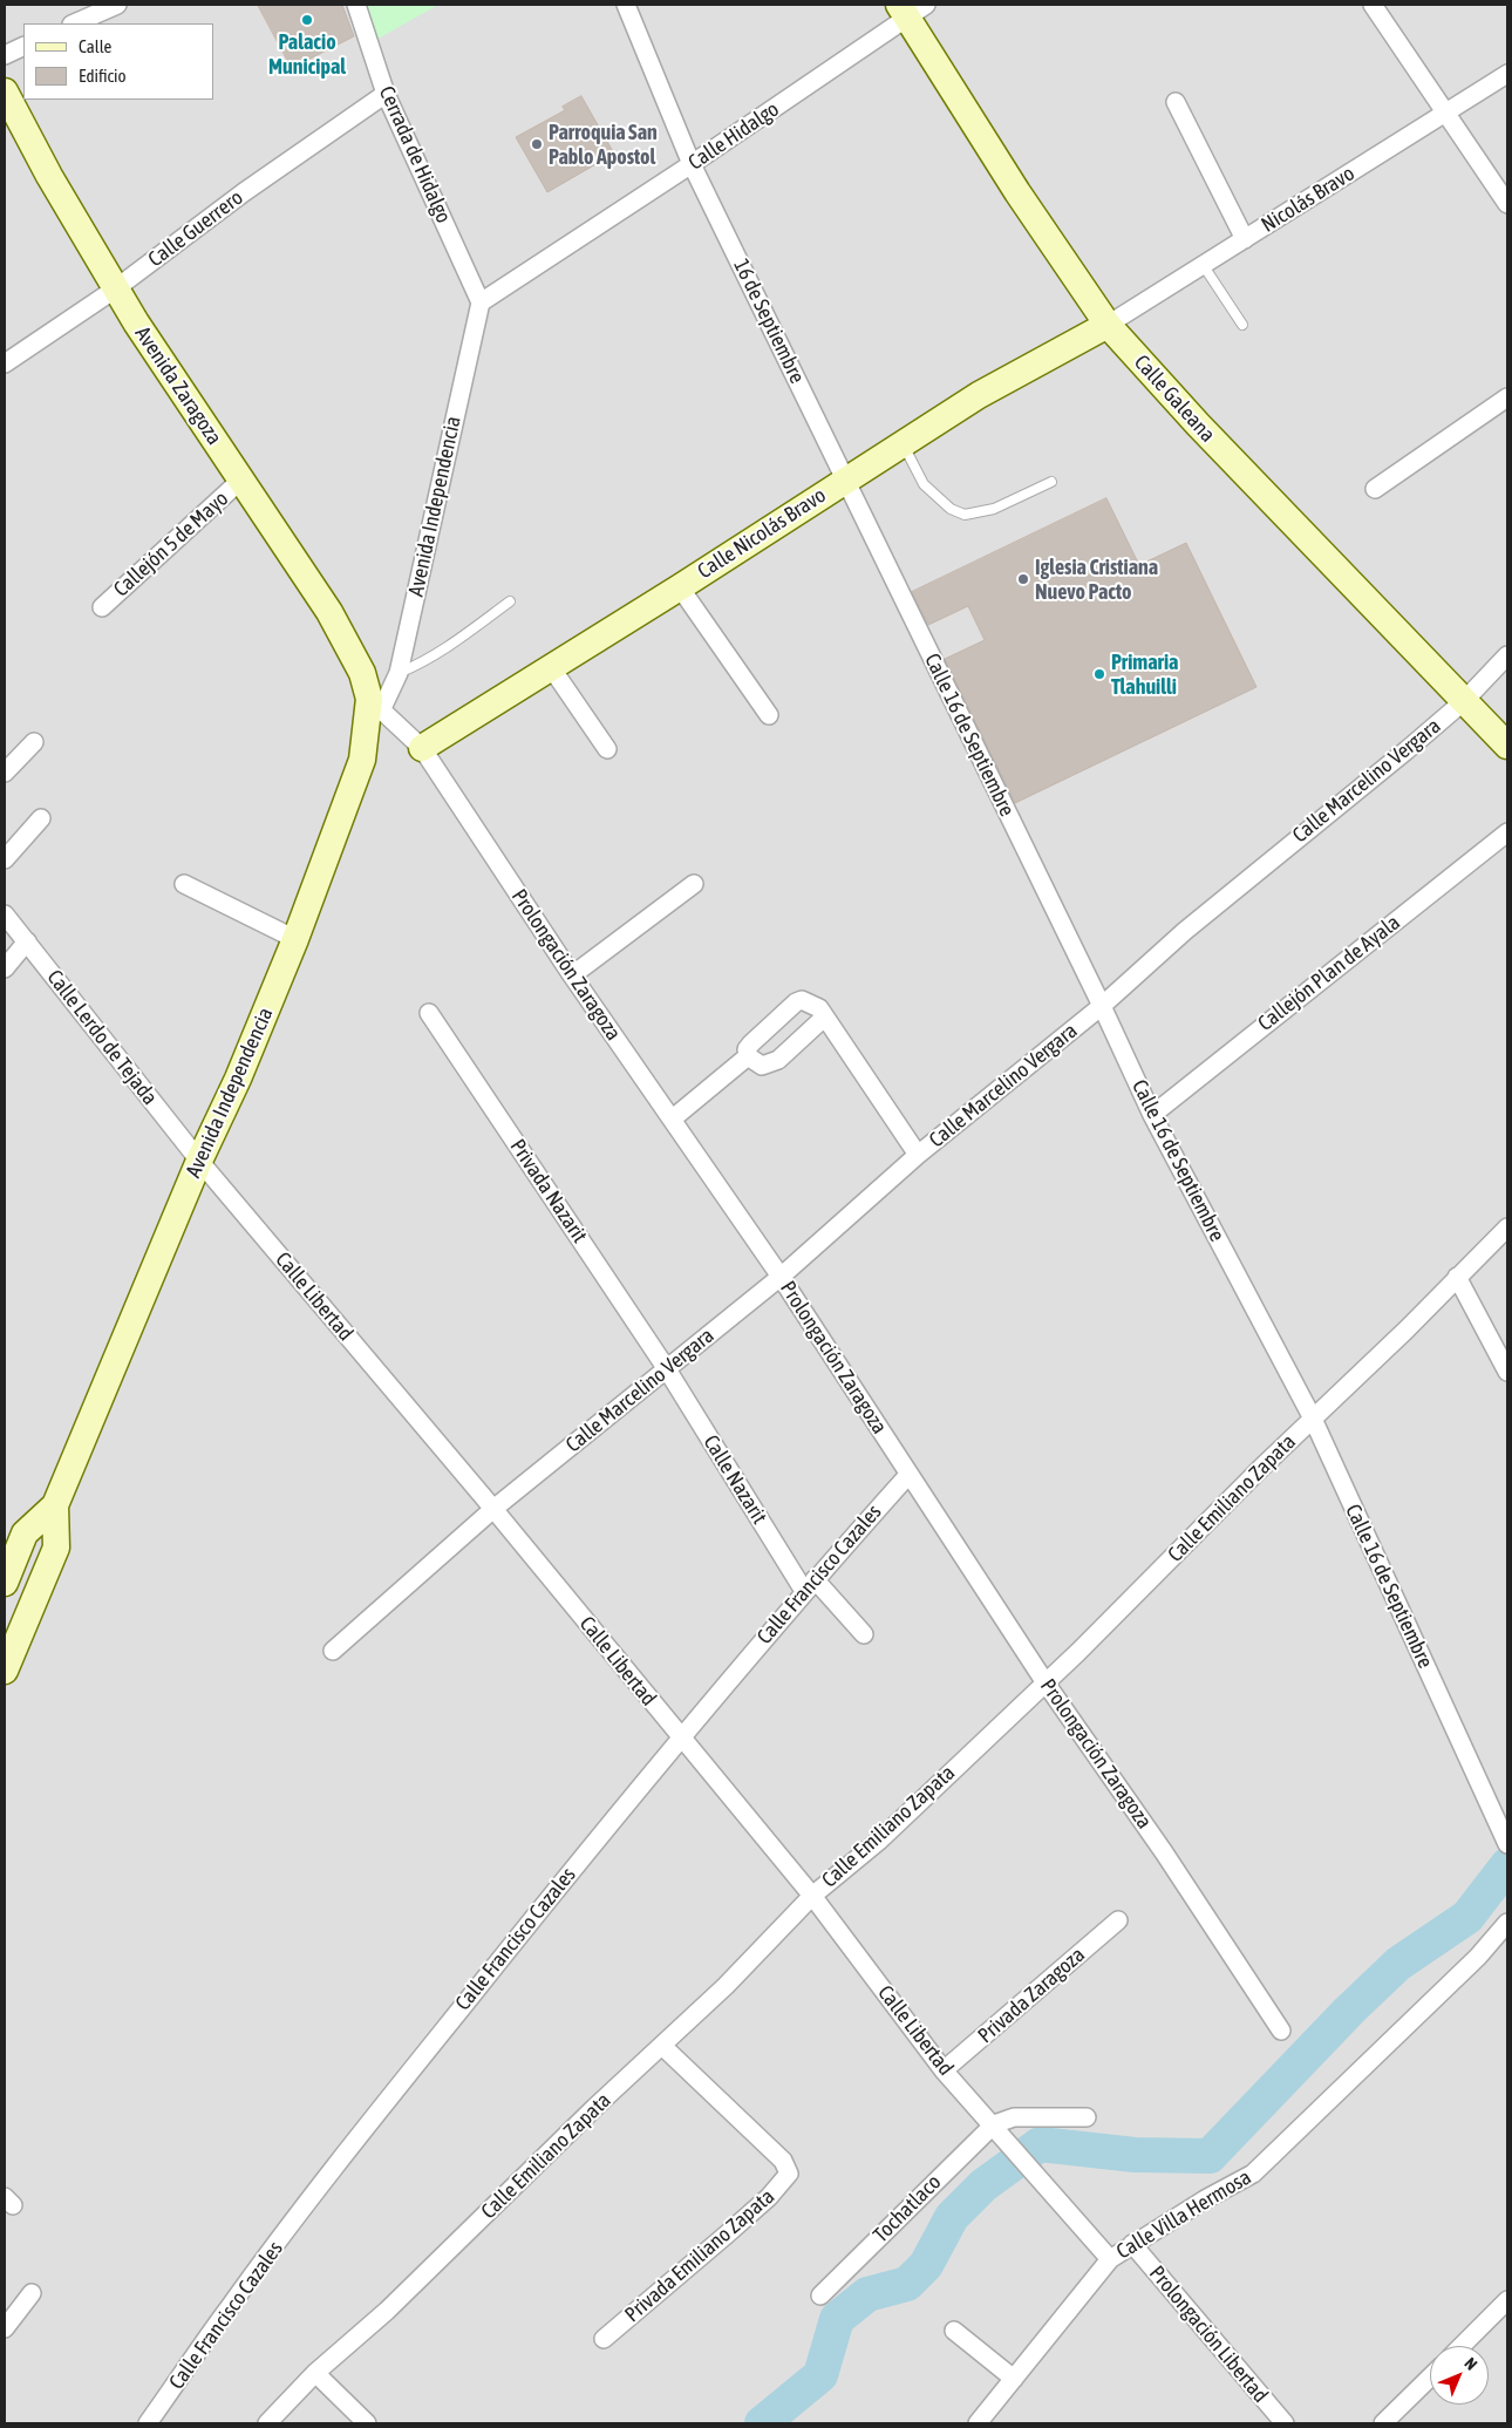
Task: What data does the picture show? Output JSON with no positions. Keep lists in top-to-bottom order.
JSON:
{
  "streets": {
    "main road": [
      "Avenida Zaragoza",
      "Calle Galeana",
      "Avenida Independencia",
      "Calle Nicolás Bravo"
    ],
    "street": [
      "Calle Hidalgo",
      "Cerrada de Hidalgo",
      "Nicolás Bravo",
      "Calle Guerrero",
      "16 de Septiembre",
      "Callejón 5 de Mayo",
      "Calle 16 de Septiembre",
      "Calle Marcelino Vergara",
      "Prolongación Zaragoza",
      "Callejón Plan de Ayala",
      "Calle Lerdo de Tejada",
      "Privada Nazarit",
      "Calle Libertad",
      "Calle Nazarit",
      "Calle Emiliano Zapata",
      "Calle Francisco Cazales",
      "Privada Zaragoza",
      "Tochatlaco",
      "Calle Villa Hermosa",
      "Privada Emiliano Zapata",
      "Prolongación Libertad"
    ]
  },
  "crossings": [
    ["Calle Hidalgo", "Cerrada de Hidalgo"],
    ["Calle Hidalgo", "16 de Septiembre"],
    ["Calle Hidalgo", "Calle Galeana"],
    ["Calle Hidalgo", "Avenida Independencia"],
    ["Cerrada de Hidalgo", "Calle Guerrero"],
    ["Cerrada de Hidalgo", "Avenida Independencia"],
    ["Nicolás Bravo", "Calle Galeana"],
    ["Nicolás Bravo", "Calle Nicolás Bravo"],
    ["Calle Guerrero", "Avenida Zaragoza"],
    ["16 de Septiembre", "Calle Nicolás Bravo"],
    ["16 de Septiembre", "Calle 16 de Septiembre"],
    ["Avenida Zaragoza", "Avenida Independencia"],
    ["Avenida Zaragoza", "Callejón 5 de Mayo"],
    ["Calle Galeana", "Calle Nicolás Bravo"],
    ["Calle Galeana", "Calle Marcelino Vergara"],
    ["Avenida Independencia", "Prolongación Zaragoza"],
    ["Avenida Independencia", "Calle Lerdo de Tejada"],
    ["Avenida Independencia", "Calle Libertad"],
    ["Calle Nicolás Bravo", "Calle 16 de Septiembre"],
    ["Calle Nicolás Bravo", "Prolongación Zaragoza"],
    ["Calle 16 de Septiembre", "Calle Marcelino Vergara"],
    ["Calle 16 de Septiembre", "Callejón Plan de Ayala"],
    ["Calle 16 de Septiembre", "Calle Emiliano Zapata"],
    ["Calle Marcelino Vergara", "Prolongación Zaragoza"],
    ["Calle Marcelino Vergara", "Privada Nazarit"],
    ["Calle Marcelino Vergara", "Calle Libertad"],
    ["Calle Marcelino Vergara", "Calle Nazarit"],
    ["Prolongación Zaragoza", "Calle Emiliano Zapata"],
    ["Prolongación Zaragoza", "Calle Francisco Cazales"],
    ["Calle Lerdo de Tejada", "Calle Libertad"],
    ["Privada Nazarit", "Calle Nazarit"],
    ["Calle Libertad", "Calle Emiliano Zapata"],
    ["Calle Libertad", "Calle Francisco Cazales"],
    ["Calle Libertad", "Privada Zaragoza"],
    ["Calle Libertad", "Tochatlaco"],
    ["Calle Libertad", "Calle Villa Hermosa"],
    ["Calle Nazarit", "Calle Francisco Cazales"],
    ["Calle Emiliano Zapata", "Privada Emiliano Zapata"],
    ["Calle Villa Hermosa", "Prolongación Libertad"]
  ],
  "places": [
    "Palacio Municipal",
    "Parroquia San Pablo Apostol",
    "Iglesia Cristiana Nuevo Pacto",
    "Primaria Tlahuilli"
  ],
  "legend": ["Calle", "Edificio"],
  "north": "top right"
}
